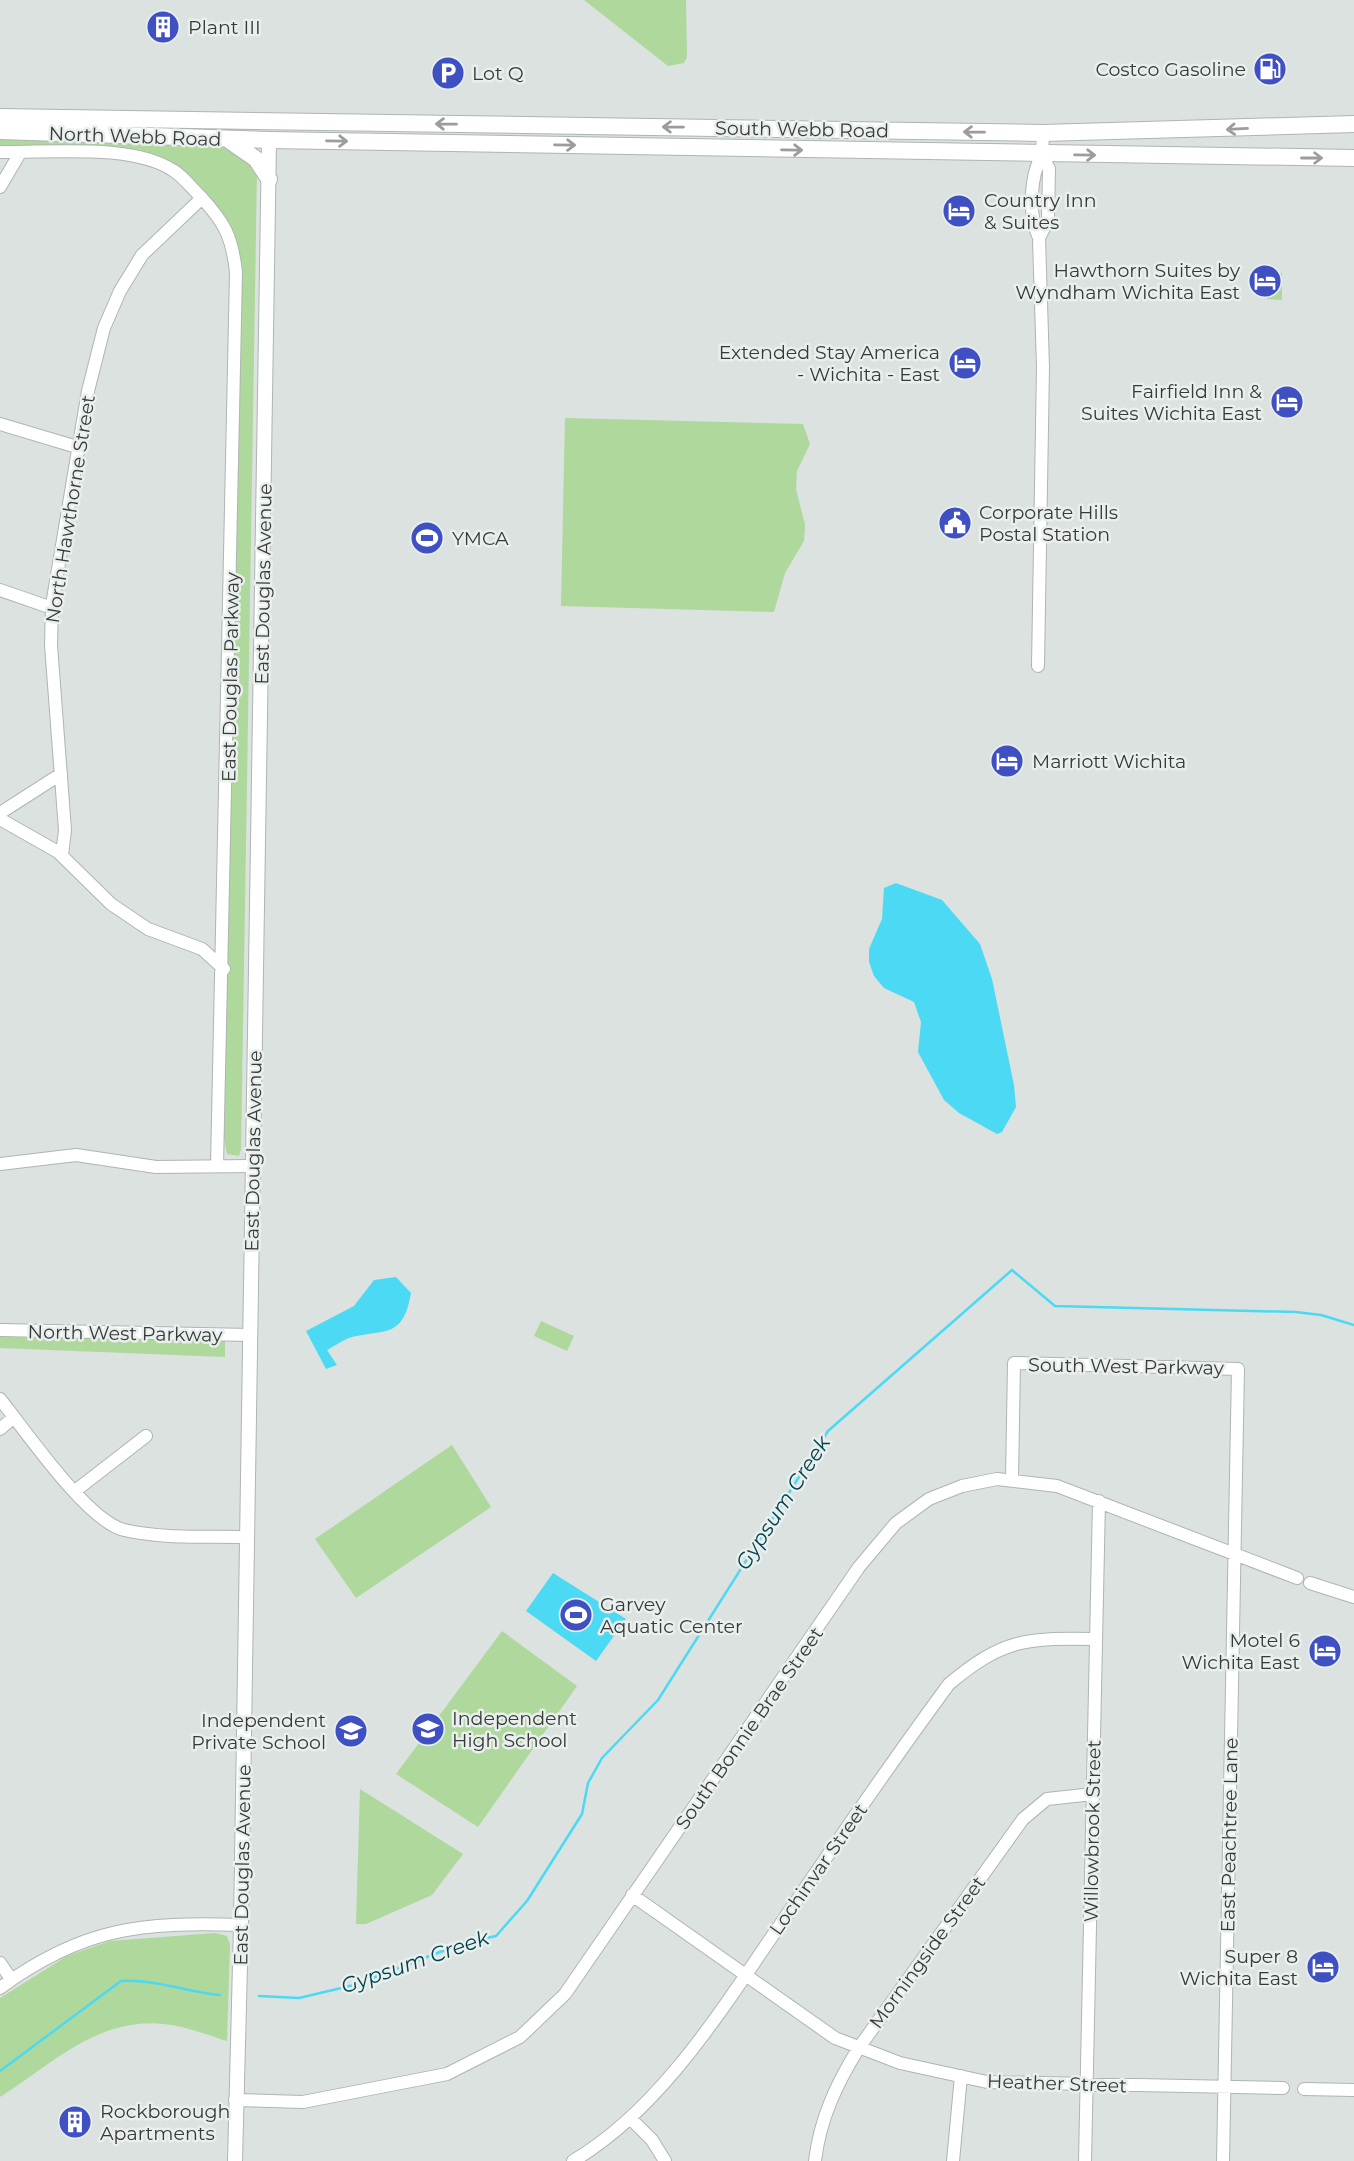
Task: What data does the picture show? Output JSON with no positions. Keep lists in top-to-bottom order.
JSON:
{
  "streets": {
    "main road": ["South Webb Road", "North Webb Road"],
    "street": [
      "North Hawthorne Street",
      "East Douglas Avenue",
      "East Douglas Parkway",
      "North West Parkway",
      "South West Parkway",
      "South Bonnie Brae Street",
      "Willowbrook Street",
      "East Peachtree Lane",
      "Lochinvar Street",
      "Morningside Street",
      "Heather Street"
    ]
  },
  "crossings": [
    ["South Webb Road", "North Webb Road"],
    ["South Webb Road", "East Douglas Avenue"],
    ["North Webb Road", "East Douglas Avenue"],
    ["North Hawthorne Street", "East Douglas Parkway"],
    ["East Douglas Avenue", "North West Parkway"],
    ["East Douglas Avenue", "South Bonnie Brae Street"],
    ["South West Parkway", "South Bonnie Brae Street"],
    ["South West Parkway", "East Peachtree Lane"],
    ["South Bonnie Brae Street", "Willowbrook Street"],
    ["South Bonnie Brae Street", "East Peachtree Lane"],
    ["South Bonnie Brae Street", "Heather Street"],
    ["Willowbrook Street", "Lochinvar Street"],
    ["Willowbrook Street", "Morningside Street"],
    ["Willowbrook Street", "Heather Street"],
    ["East Peachtree Lane", "Heather Street"],
    ["Lochinvar Street", "Heather Street"],
    ["Morningside Street", "Heather Street"]
  ],
  "water": ["Gypsum Creek"],
  "places": {
    "building": ["Plant III", "Rockborough Apartments"],
    "fuel station": ["Costco Gasoline"],
    "parking": ["Lot Q"],
    "hotel": [
      "Country Inn & Suites",
      "Hawthorn Suites by Wyndham Wichita East",
      "Extended Stay America - Wichita - East",
      "Fairfield Inn & Suites Wichita East",
      "Marriott Wichita",
      "Motel 6 Wichita East",
      "Super 8 Wichita East"
    ],
    "public building": ["Corporate Hills Postal Station"],
    "sports": ["YMCA", "Garvey Aquatic Center"],
    "school or university": ["Independent High School", "Independent Private School"]
  }
}
